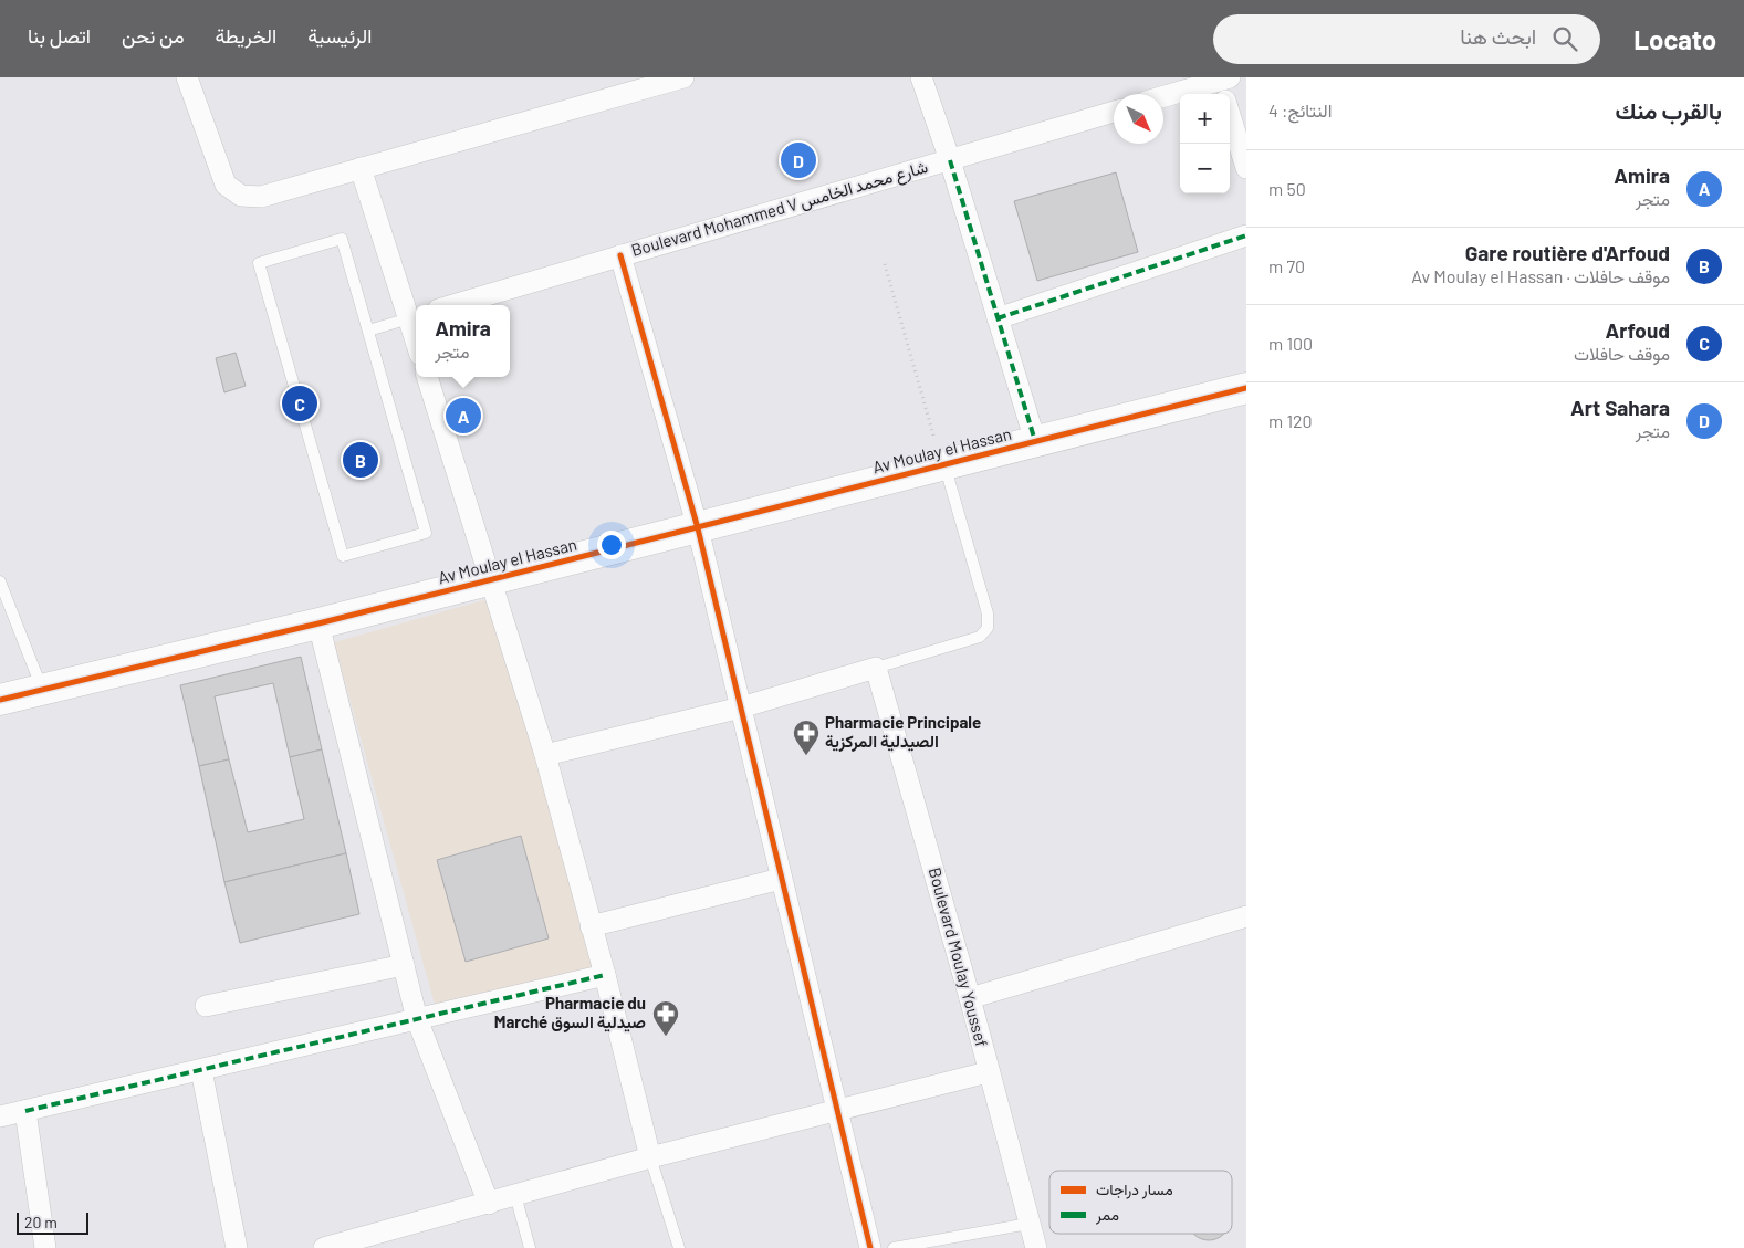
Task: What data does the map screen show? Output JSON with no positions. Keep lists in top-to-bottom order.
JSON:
{
  "streets": {
    "street": ["Boulevard Mohammed V شارع محمد الخامس", "Av Moulay el Hassan", "Boulevard Moulay Youssef"]
  },
  "places": {
    "pharmacy": ["Pharmacie Principale الصيدلية المركزية", "Pharmacie du Marché صيدلية السوق"]
  },
  "legend": ["مسار دراجات", "ممر"],
  "scale_bar": "20 m",
  "north": "bottom right",
  "page": {
    "header": "Locato",
    "search": "ابحث هنا",
    "nav": [
      "الرئيسية",
      "الخريطة",
      "من نحن",
      "اتصل بنا"
    ],
    "heading": ["بالقرب منك", "النتائج: 4"],
    "map_buttons": ["+", "−"],
    "pins": [
      "D",
      "C",
      "A",
      "B"
    ],
    "list": [
      {
        "mark": "A",
        "name": "Amira",
        "note": "متجر",
        "value": "50 m"
      },
      {
        "mark": "B",
        "name": "Gare routière d'Arfoud",
        "note": "موقف حافلات · Av Moulay el Hassan",
        "value": "70 m"
      },
      {
        "mark": "C",
        "name": "Arfoud",
        "note": "موقف حافلات",
        "value": "100 m"
      },
      {
        "mark": "D",
        "name": "Art Sahara",
        "note": "متجر",
        "value": "120 m"
      }
    ],
    "popup": ["Amira", "متجر"],
    "scale": "20 m"
  }
}
